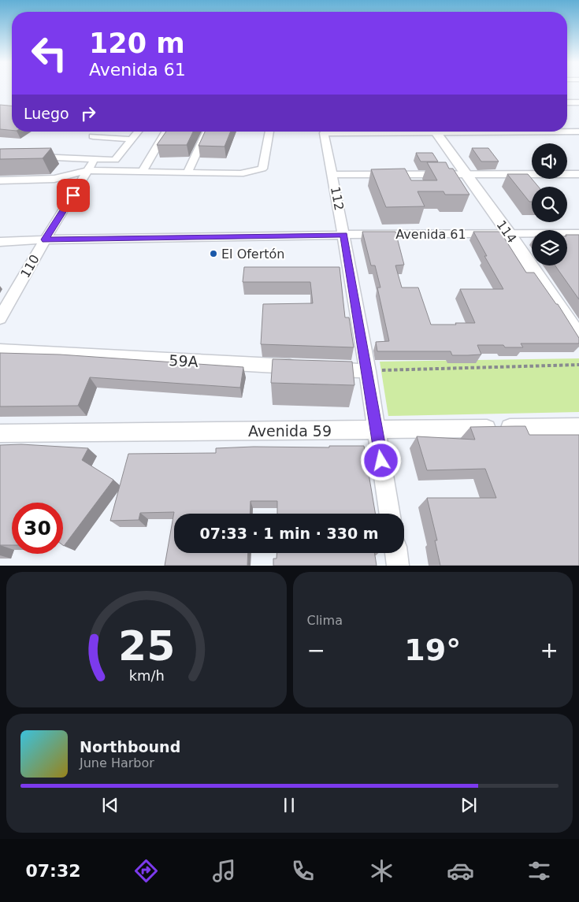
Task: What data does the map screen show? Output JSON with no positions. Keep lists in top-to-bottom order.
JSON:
{
  "streets": {
    "main road": ["114"],
    "street": [
      "112",
      "Avenida 61",
      "110",
      "59A",
      "Avenida 59"
    ]
  },
  "crossings": [
    ["112", "Avenida 61"],
    ["112", "Avenida 59"],
    ["114", "Avenida 61"],
    ["Avenida 61", "110"]
  ],
  "places": ["El Ofertón"],
  "page": {
    "turn": ["120 m", "Avenida 61"],
    "then": "Luego",
    "limit": "30",
    "trip": "07:33 · 1 min · 330 m",
    "tile": "Clima",
    "heat": ["−", "19°", "+"],
    "song": ["Northbound", "June Harbor"],
    "tabs": "07:32",
    "gauge": ["25", "km/h"]
  }
}
